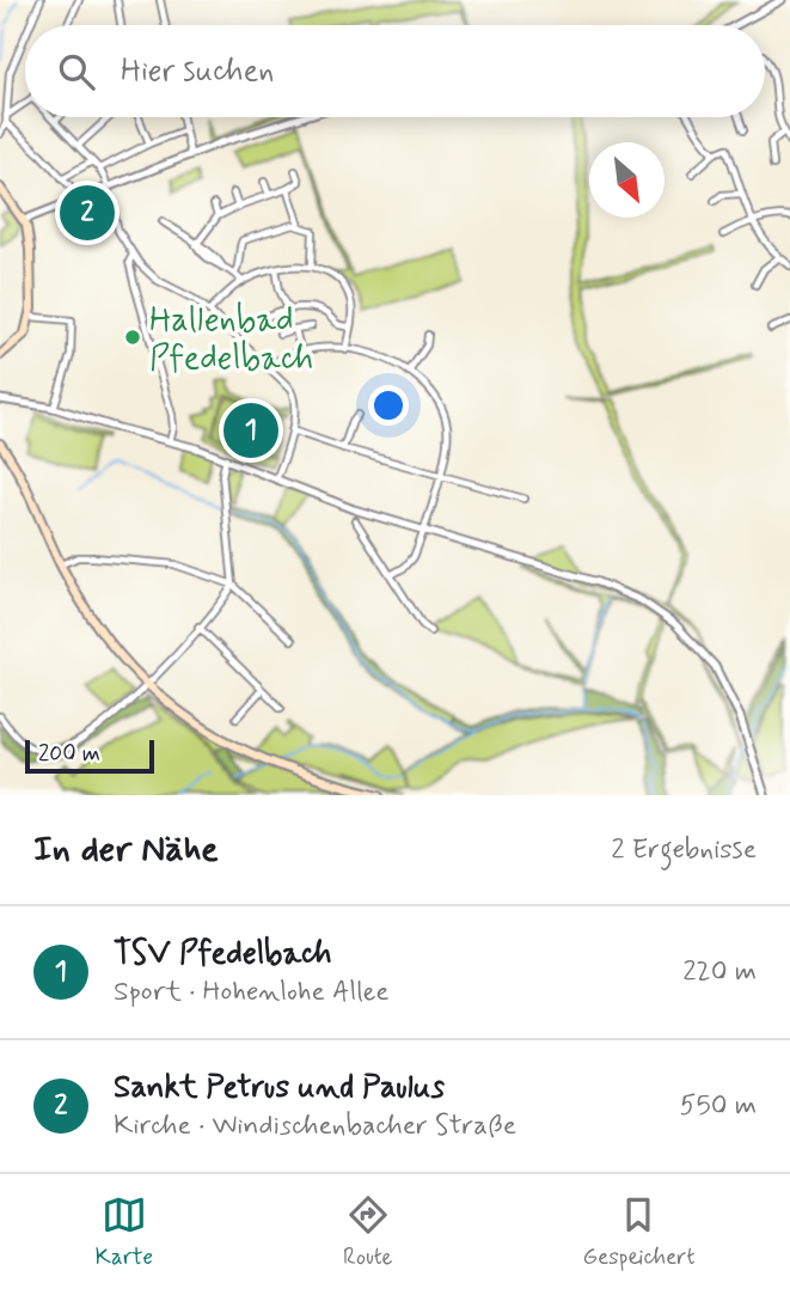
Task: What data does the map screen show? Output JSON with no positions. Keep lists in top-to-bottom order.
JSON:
{
  "places": ["Hallenbad Pfedelbach"],
  "scale_bar": "200 m",
  "north": "bottom right",
  "page": {
    "search": "Hier suchen",
    "pins": ["2", "1"],
    "scale": "200 m",
    "heading": ["In der Nähe", "2 Ergebnisse"],
    "list": [
      {
        "mark": "1",
        "name": "TSV Pfedelbach",
        "note": "Sport · Hohenlohe Allee",
        "value": "220 m"
      },
      {
        "mark": "2",
        "name": "Sankt Petrus und Paulus",
        "note": "Kirche · Windischenbacher Straße",
        "value": "550 m"
      }
    ],
    "nav": ["Karte", "Route", "Gespeichert"]
  }
}
